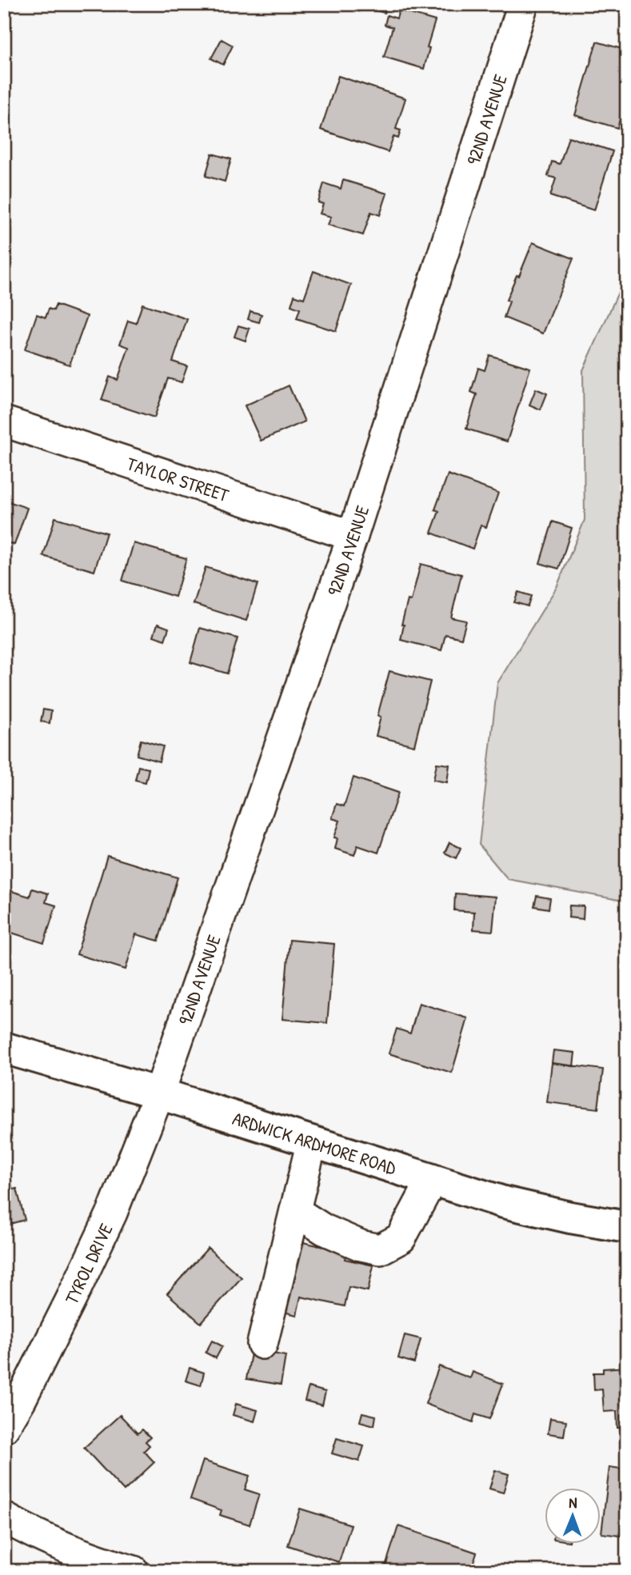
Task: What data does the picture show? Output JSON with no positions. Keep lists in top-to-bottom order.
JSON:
{
  "streets": {
    "street": [
      "92ND AVENUE",
      "TAYLOR STREET",
      "ARDWICK ARDMORE ROAD",
      "TYROL DRIVE"
    ]
  },
  "crossings": [
    ["92ND AVENUE", "TAYLOR STREET"],
    ["92ND AVENUE", "ARDWICK ARDMORE ROAD"],
    ["92ND AVENUE", "TYROL DRIVE"],
    ["ARDWICK ARDMORE ROAD", "TYROL DRIVE"]
  ],
  "north": "top"
}
